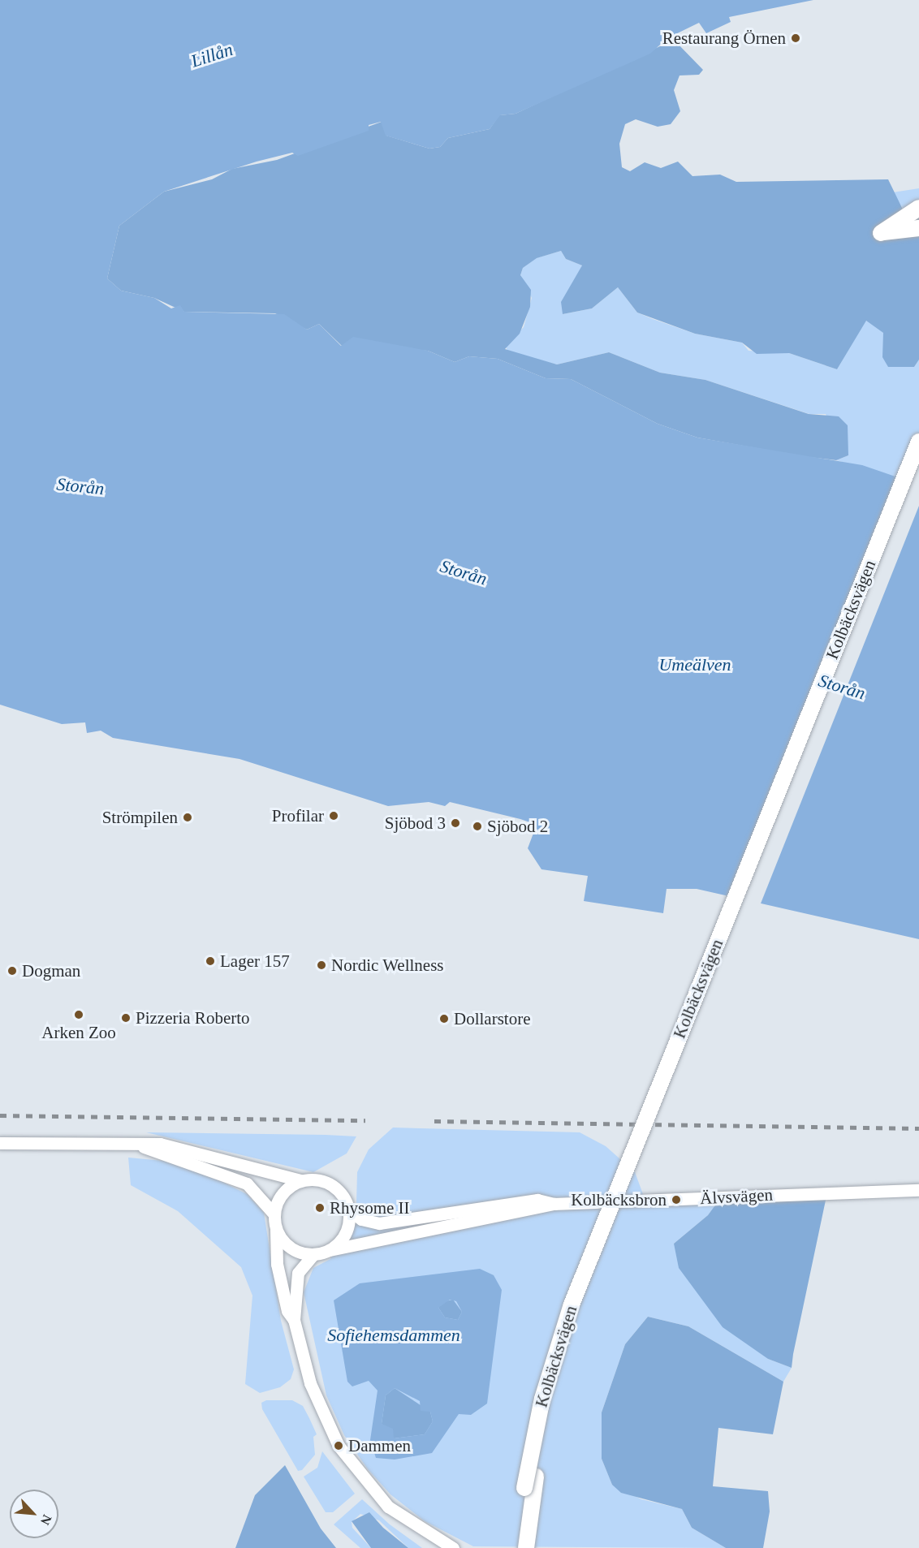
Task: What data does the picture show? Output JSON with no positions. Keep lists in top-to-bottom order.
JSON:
{
  "streets": {
    "highway": ["Kolbäcksvägen"],
    "main road": ["Älvsvägen"]
  },
  "water": [
    "Lillån",
    "Storån",
    "Umeälven",
    "Sofiehemsdammen"
  ],
  "places": [
    "Restaurang Örnen",
    "Profilar",
    "Strömpilen",
    "Sjöbod 3",
    "Sjöbod 2",
    "Lager 157",
    "Nordic Wellness",
    "Dogman",
    "Arken Zoo",
    "Pizzeria Roberto",
    "Dollarstore",
    "Kolbäcksbron",
    "Rhysome II",
    "Dammen"
  ],
  "north": "bottom right"
}
